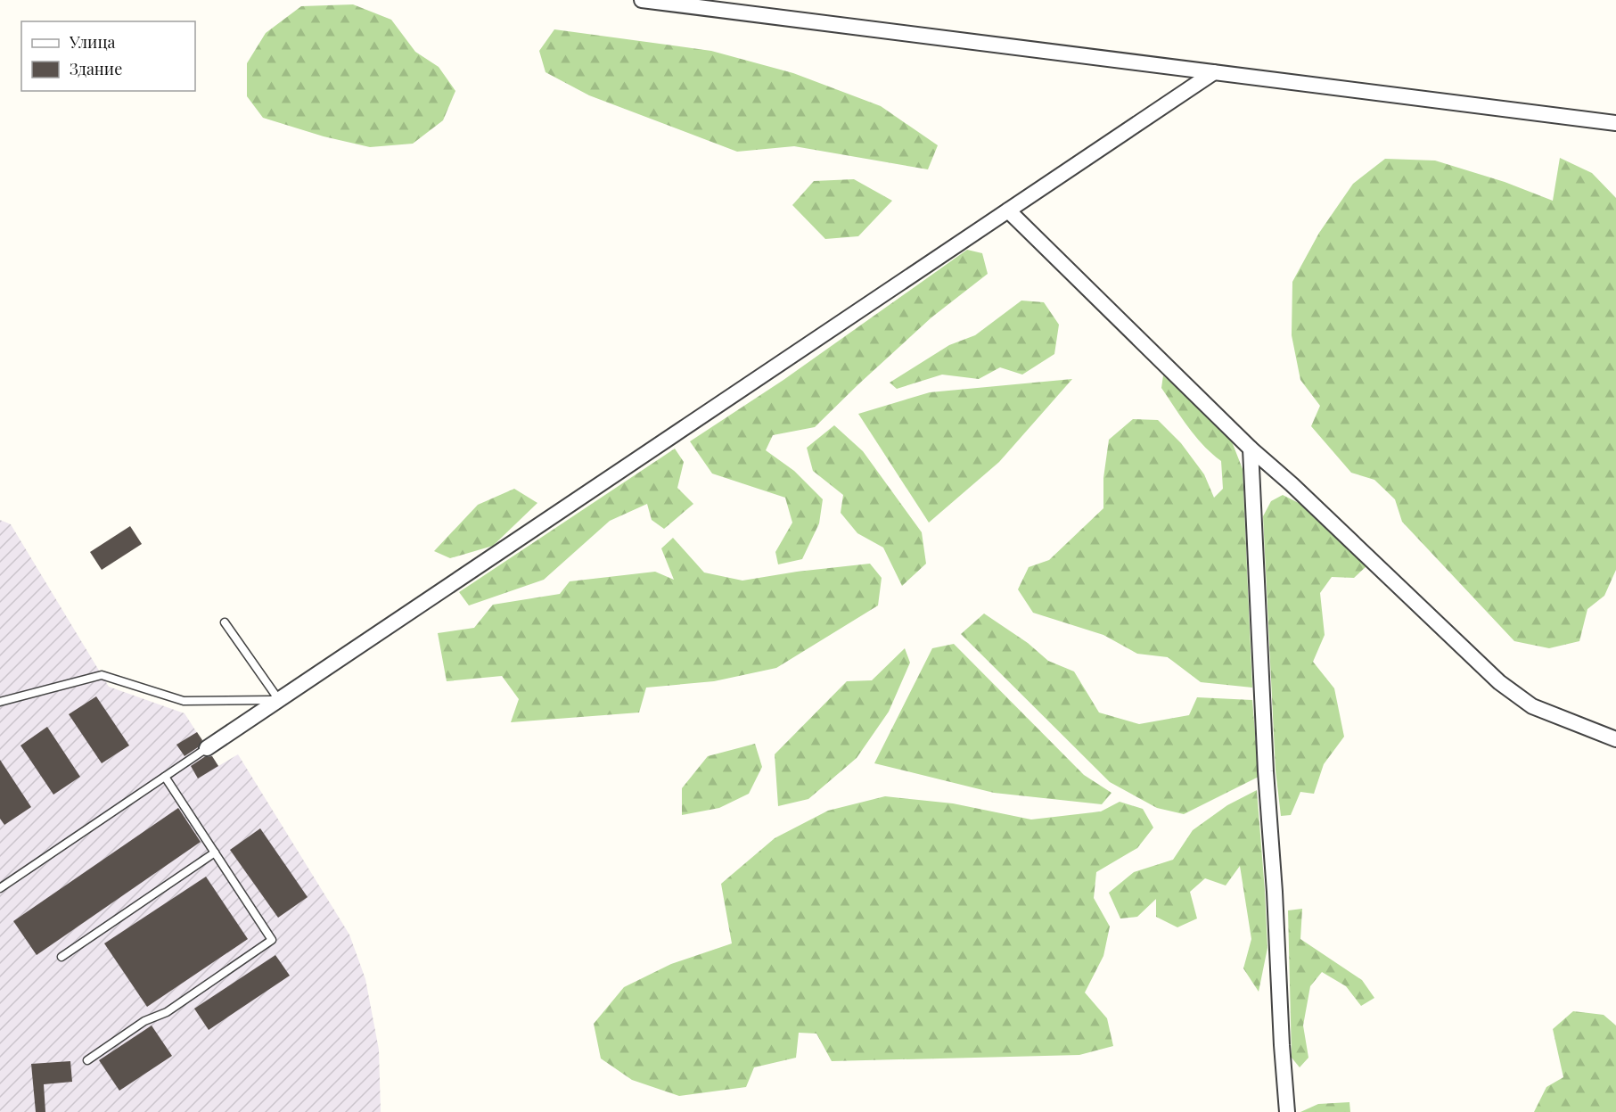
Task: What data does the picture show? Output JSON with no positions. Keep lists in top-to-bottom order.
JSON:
{
  "legend": ["Улица", "Здание"]
}
